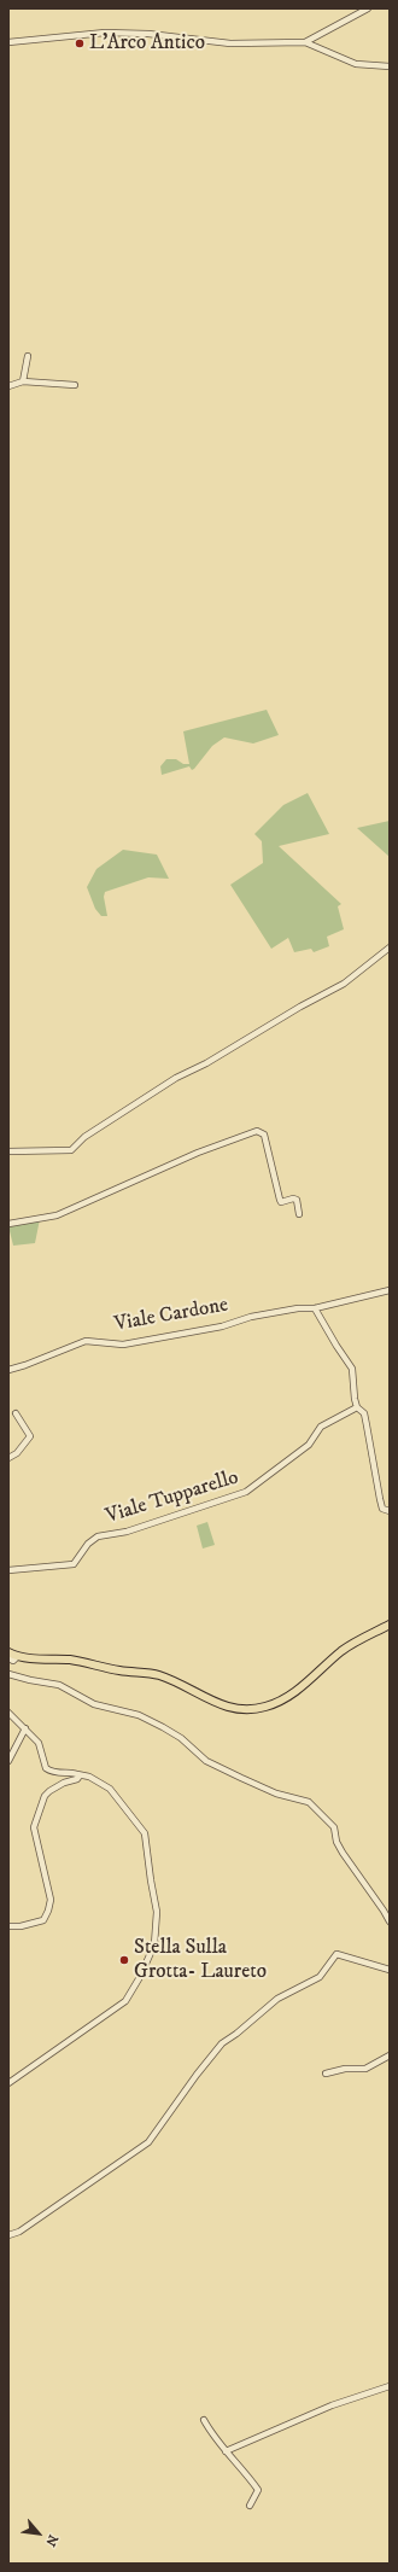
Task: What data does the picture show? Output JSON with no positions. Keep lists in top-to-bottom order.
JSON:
{
  "streets": {
    "street": ["Viale Cardone", "Viale Tupparello"]
  },
  "places": ["L'Arco Antico", "Stella Sulla Grotta- Laureto"],
  "north": "bottom right"
}
